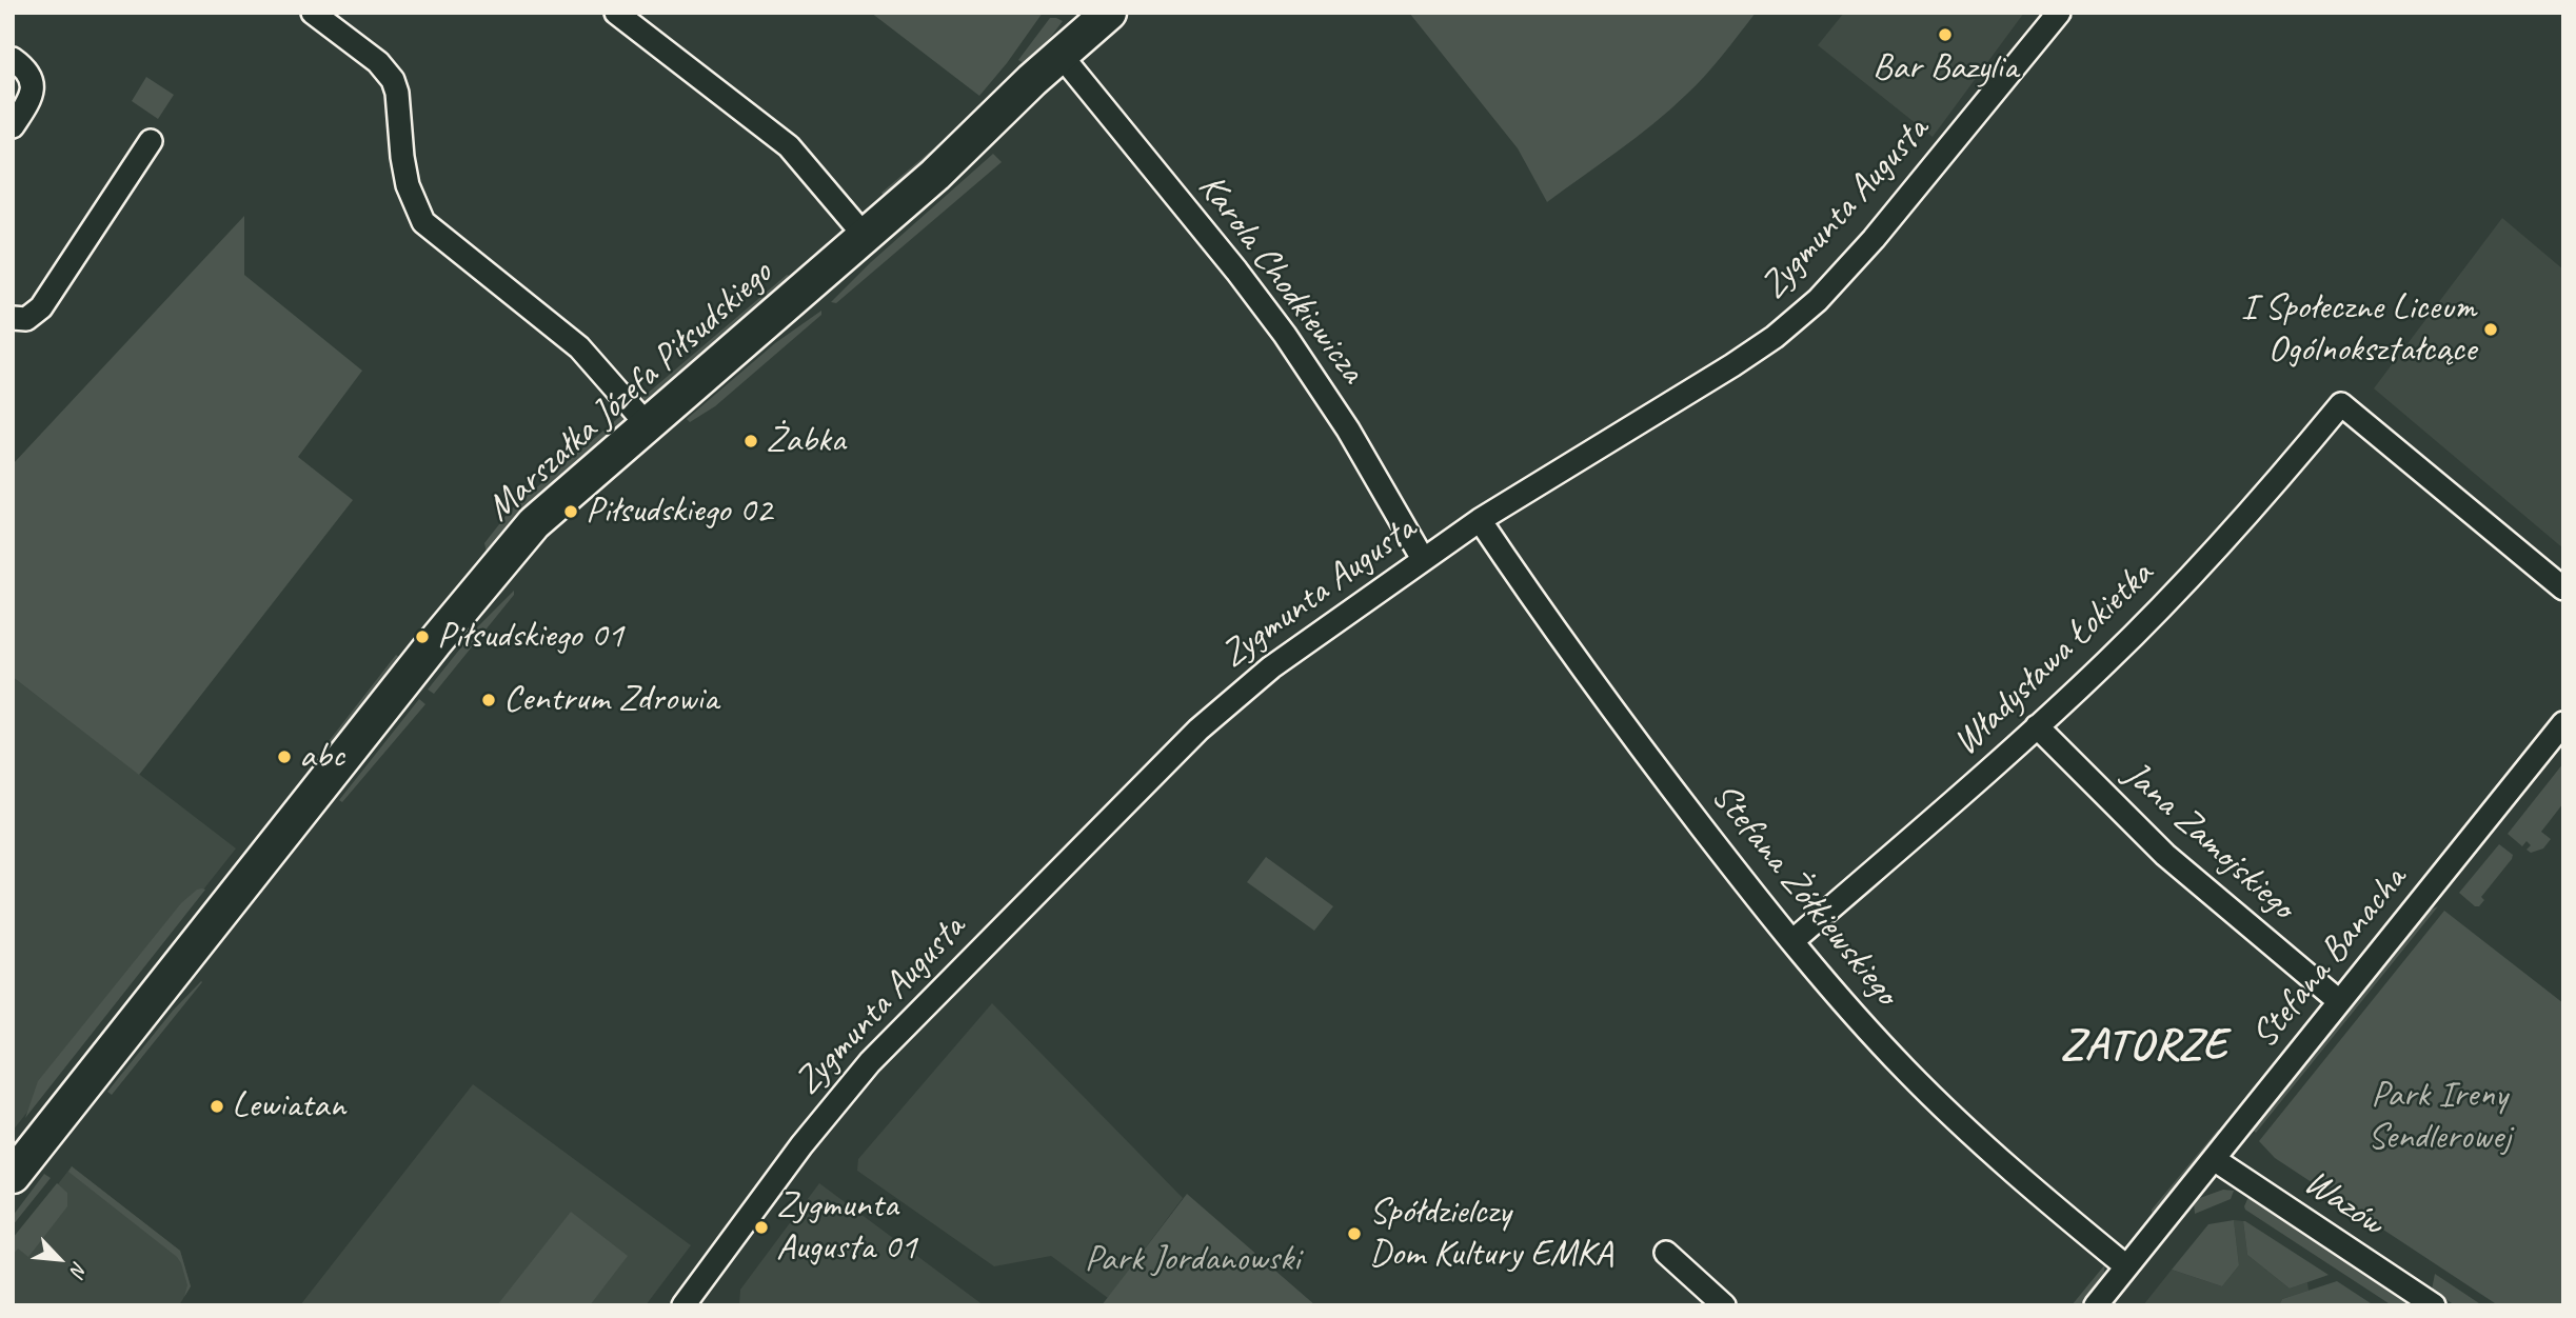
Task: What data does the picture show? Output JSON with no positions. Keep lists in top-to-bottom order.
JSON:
{
  "streets": {
    "street": [
      "Zygmunta Augusta",
      "Karola Chodkiewicza",
      "Marszałka Józefa Piłsudskiego",
      "Władysława Łokietka",
      "Jana Zamojskiego",
      "Stefana Żółkiewskiego",
      "Stefana Banacha",
      "Wazów"
    ]
  },
  "crossings": [
    ["Zygmunta Augusta", "Karola Chodkiewicza"],
    ["Zygmunta Augusta", "Stefana Żółkiewskiego"],
    ["Karola Chodkiewicza", "Marszałka Józefa Piłsudskiego"],
    ["Władysława Łokietka", "Jana Zamojskiego"],
    ["Władysława Łokietka", "Stefana Żółkiewskiego"],
    ["Jana Zamojskiego", "Stefana Banacha"],
    ["Stefana Żółkiewskiego", "Stefana Banacha"],
    ["Stefana Banacha", "Wazów"]
  ],
  "districts": ["ZATORZE"],
  "parks": ["Park Ireny Sendlerowej", "Park Jordanowski"],
  "places": [
    "Bar Bazylia",
    "I Społeczne Liceum Ogólnokształcące",
    "Żabka",
    "Piłsudskiego 02",
    "Piłsudskiego 01",
    "Centrum Zdrowia",
    "abc",
    "Lewiatan",
    "Zygmunta Augusta 01",
    "Spółdzielczy Dom Kultury EMKA"
  ],
  "north": "bottom right"
}
